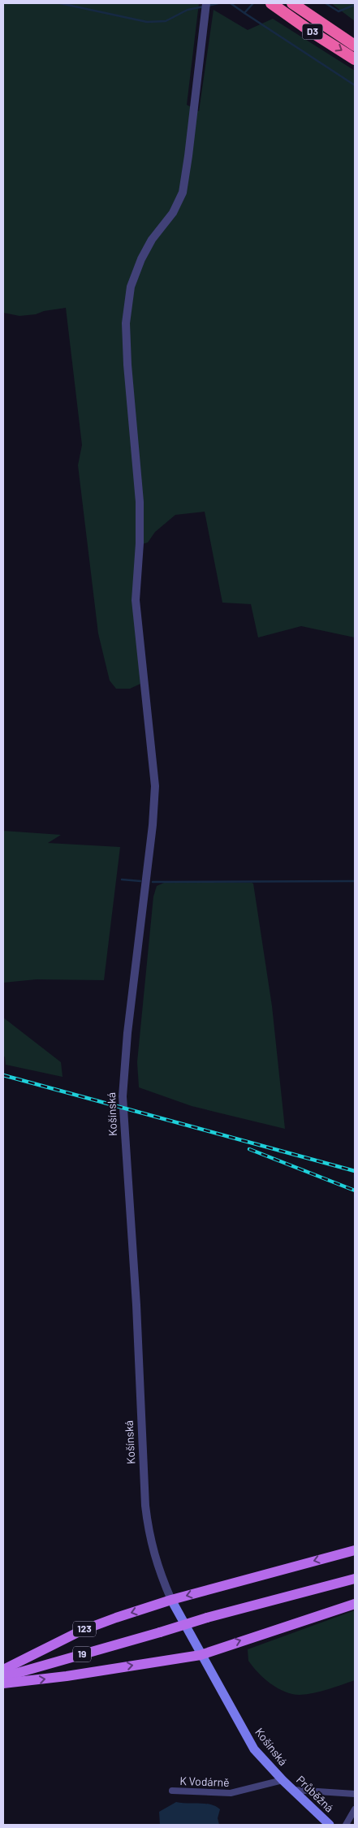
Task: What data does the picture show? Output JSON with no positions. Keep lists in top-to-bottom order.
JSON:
{
  "streets": {
    "highway": ["D3"],
    "main road": [
      "Košínská",
      "123",
      "19",
      "Průběžná"
    ],
    "street": ["K Vodárně"]
  },
  "crossings": [
    ["Košínská", "123"],
    ["Košínská", "K Vodárně"],
    ["Košínská", "Průběžná"],
    ["K Vodárně", "Průběžná"]
  ]
}
